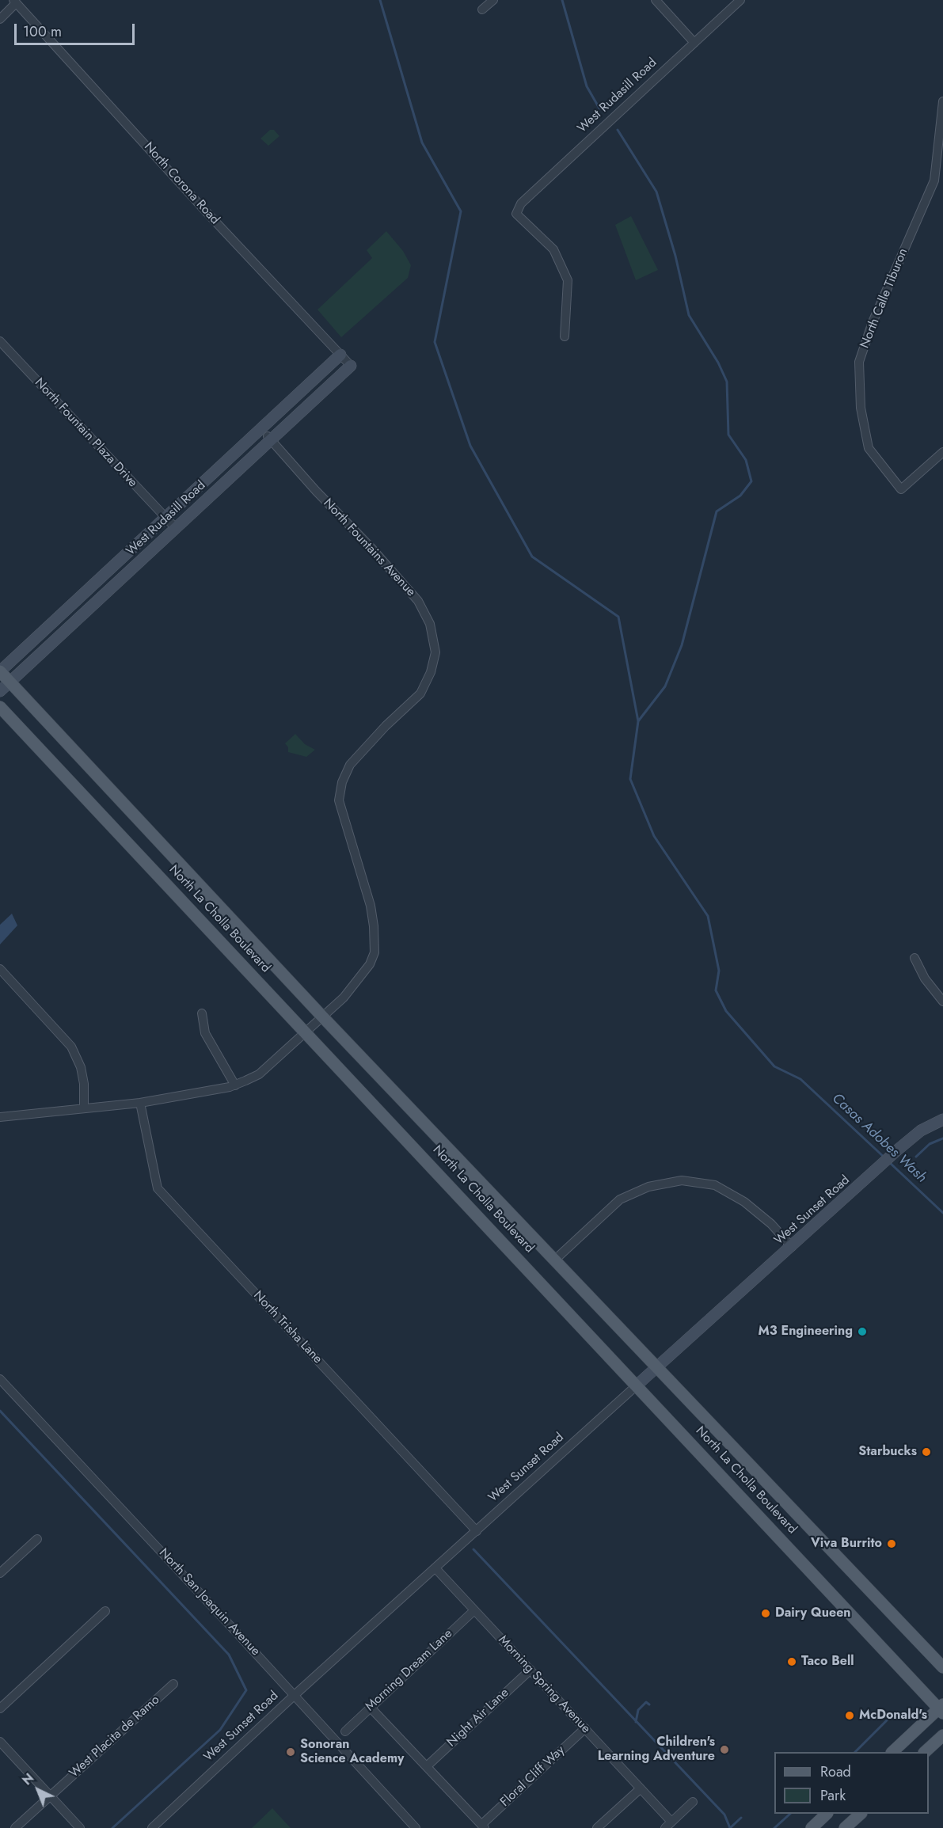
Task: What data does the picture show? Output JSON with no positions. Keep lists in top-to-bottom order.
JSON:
{
  "streets": {
    "main road": ["North La Cholla Boulevard"],
    "street": [
      "West Rudasill Road",
      "North Corona Road",
      "North Calle Tiburon",
      "North Fountain Plaza Drive",
      "North Fountains Avenue",
      "West Sunset Road",
      "North Trisha Lane",
      "North San Joaquin Avenue",
      "Morning Dream Lane",
      "Morning Spring Avenue",
      "Night Air Lane",
      "West Placita de Ramo",
      "Floral Cliff Way"
    ]
  },
  "crossings": [
    ["West Rudasill Road", "North Corona Road"],
    ["West Rudasill Road", "North Fountain Plaza Drive"],
    ["West Rudasill Road", "North Fountains Avenue"],
    ["West Rudasill Road", "North La Cholla Boulevard"],
    ["North Fountains Avenue", "North La Cholla Boulevard"],
    ["North Fountains Avenue", "North Trisha Lane"],
    ["North La Cholla Boulevard", "West Sunset Road"],
    ["West Sunset Road", "North Trisha Lane"],
    ["West Sunset Road", "North San Joaquin Avenue"],
    ["West Sunset Road", "Morning Spring Avenue"],
    ["Morning Dream Lane", "Morning Spring Avenue"],
    ["Morning Spring Avenue", "Night Air Lane"],
    ["Morning Spring Avenue", "Floral Cliff Way"]
  ],
  "water": ["Casas Adobes Wash"],
  "places": [
    "M3 Engineering",
    "Starbucks",
    "Viva Burrito",
    "Dairy Queen",
    "Taco Bell",
    "McDonald's",
    "Children's Learning Adventure",
    "Sonoran Science Academy"
  ],
  "legend": ["Road", "Park"],
  "scale_bar": "100 m",
  "north": "top left"
}
